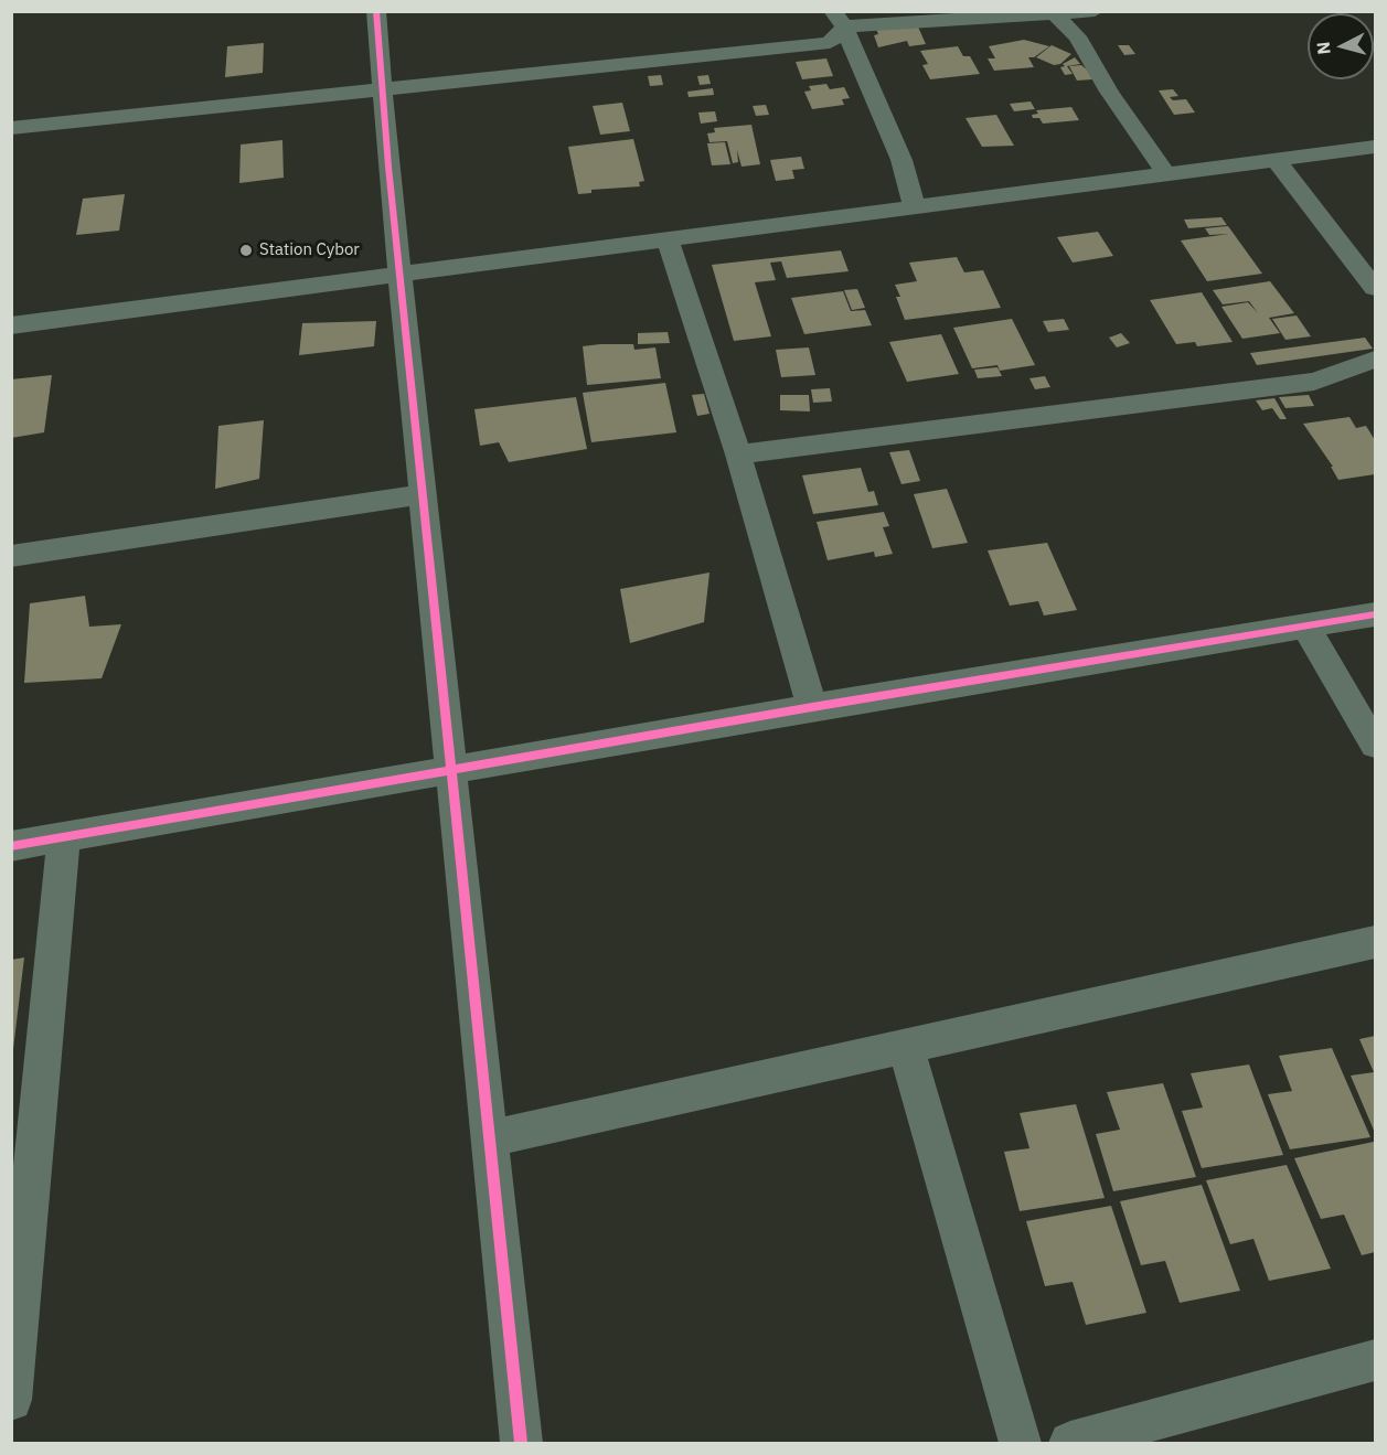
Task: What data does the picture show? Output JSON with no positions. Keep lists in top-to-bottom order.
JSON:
{
  "places": ["Station Cybor"],
  "north": "left"
}
